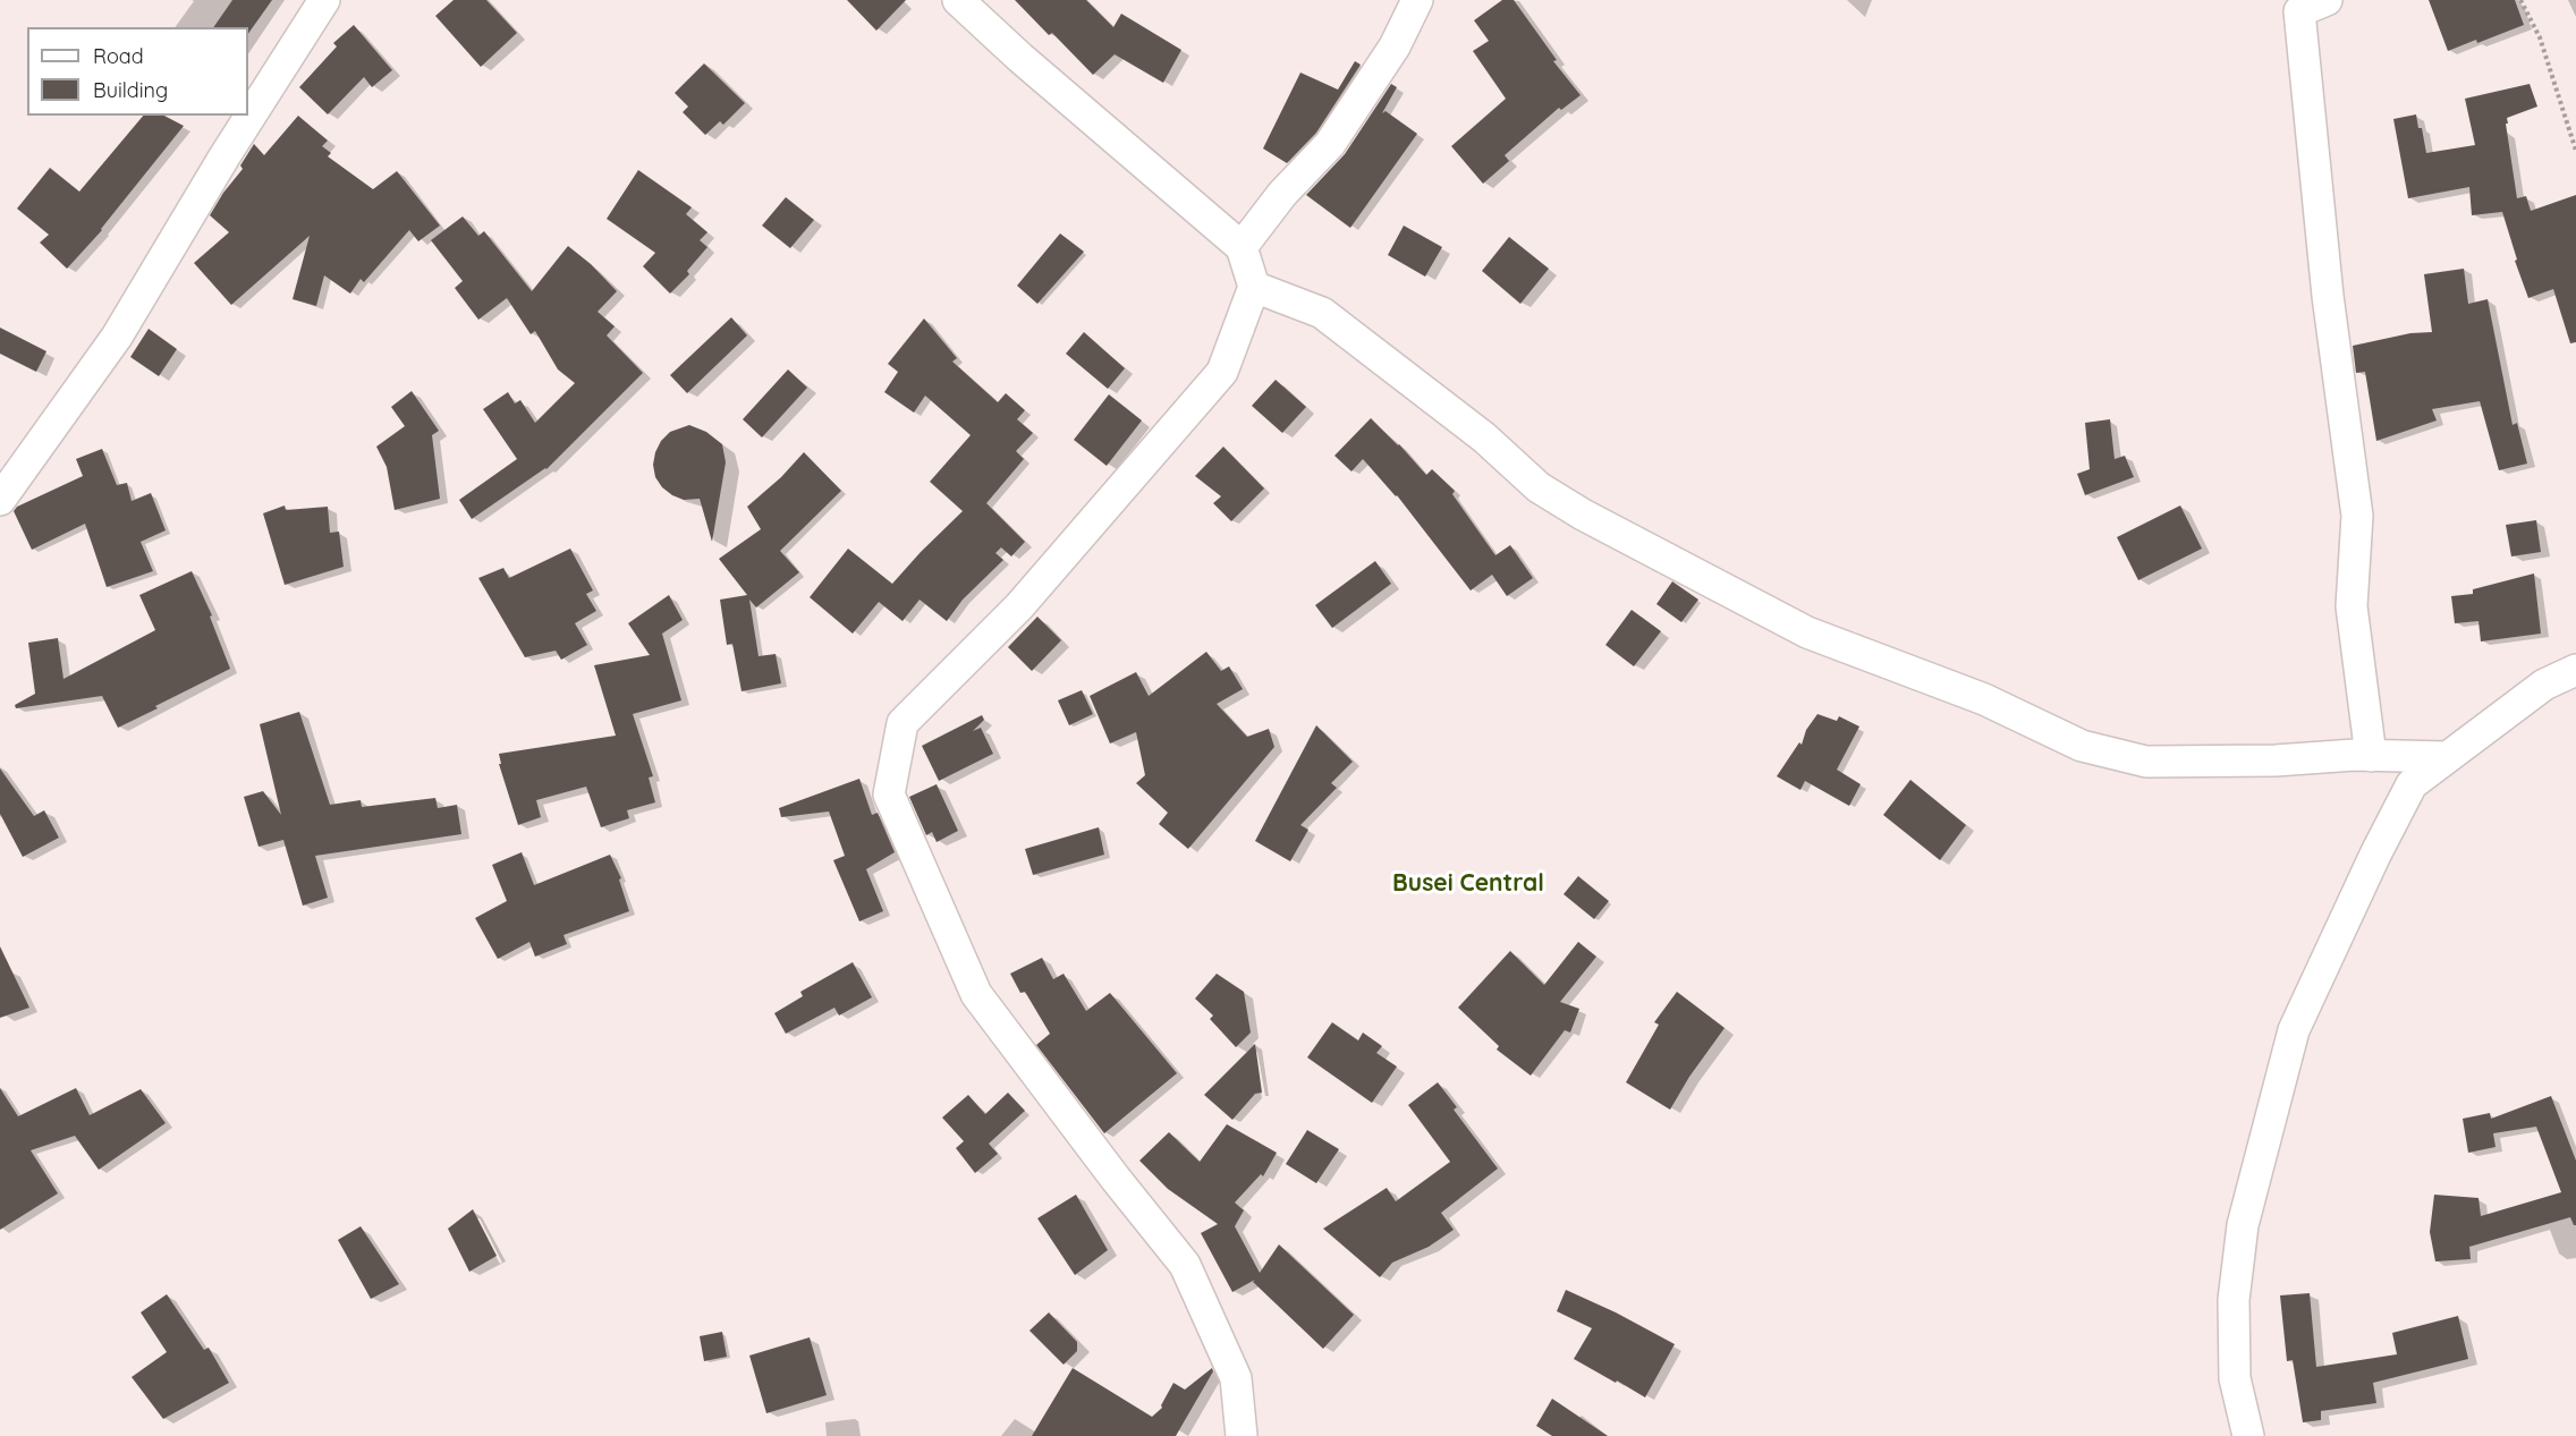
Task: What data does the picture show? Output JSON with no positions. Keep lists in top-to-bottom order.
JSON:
{
  "districts": ["Busei Central"],
  "legend": ["Road", "Building"]
}
